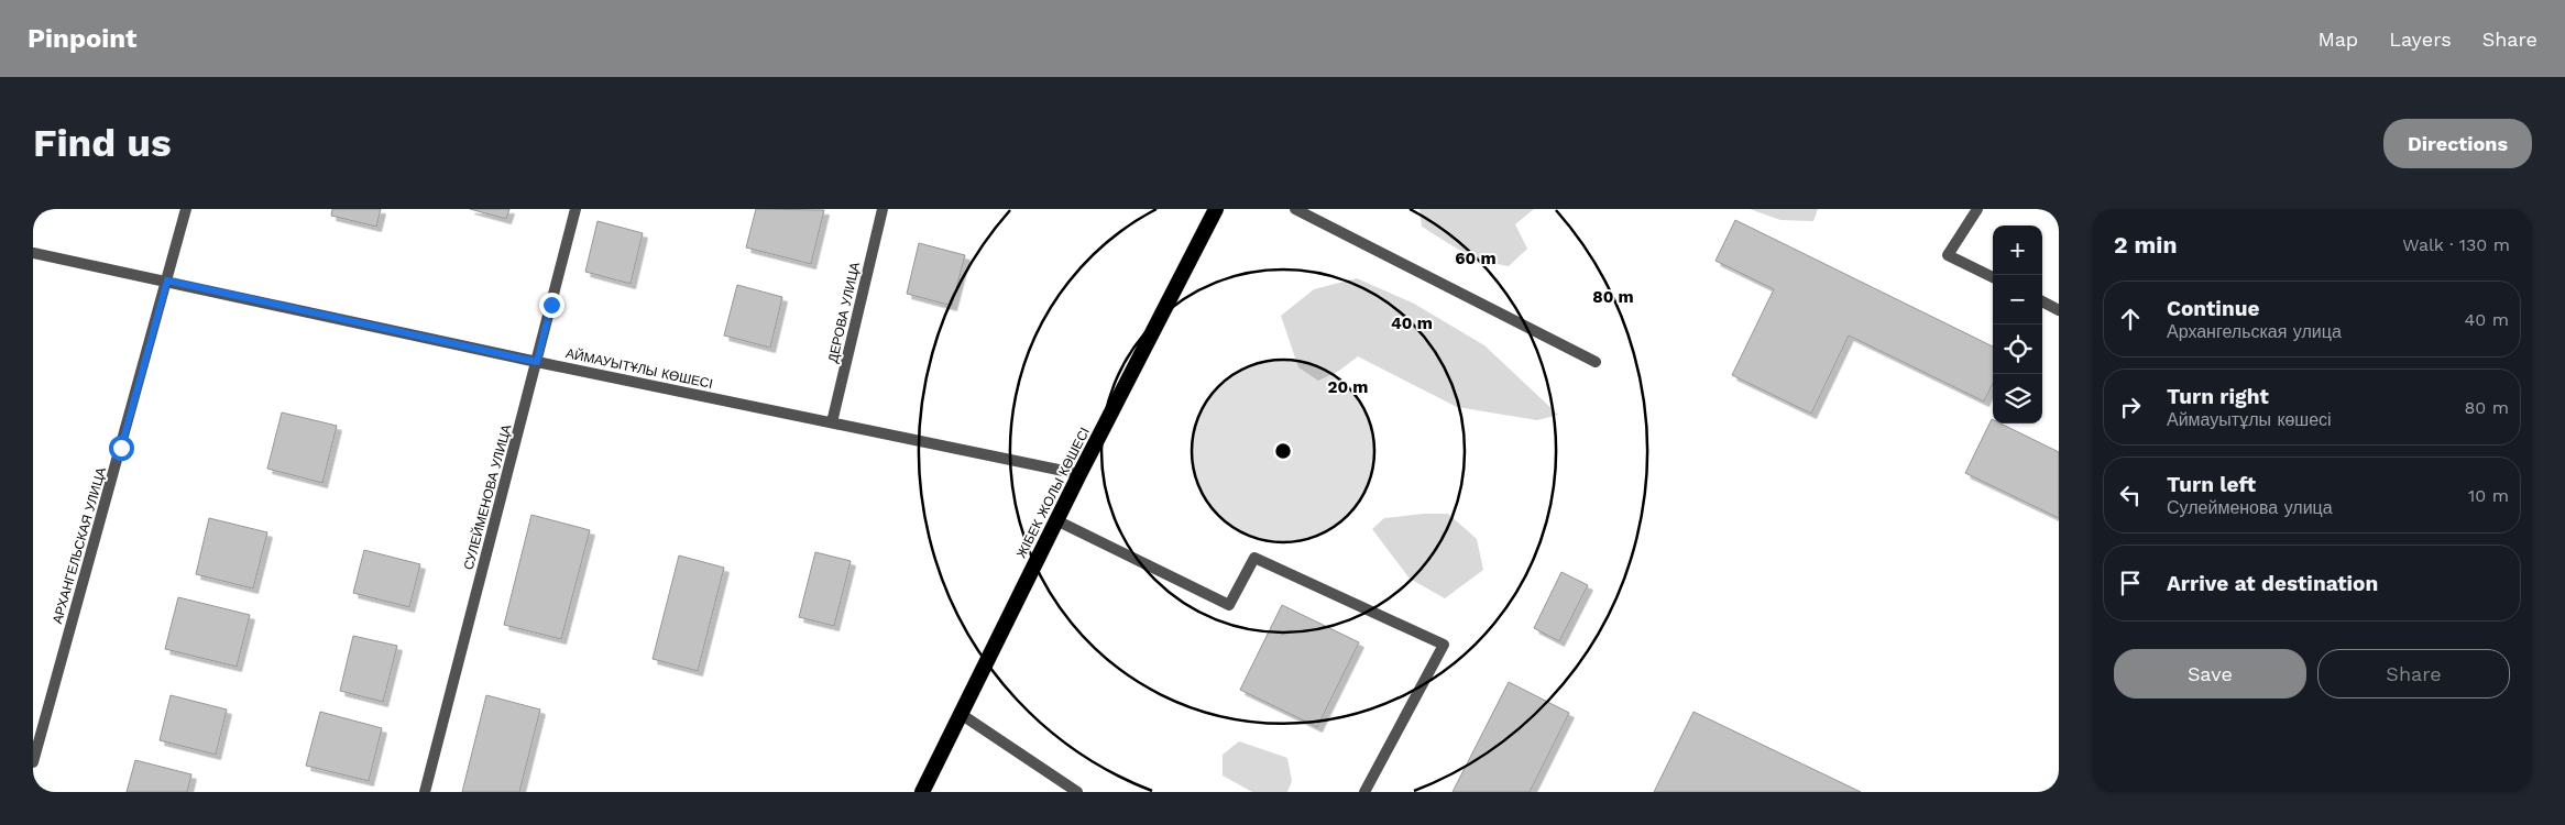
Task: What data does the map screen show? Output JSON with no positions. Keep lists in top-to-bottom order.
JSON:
{
  "streets": {
    "highway": ["ЖІБЕК ЖОЛЫ КӨШЕСІ"],
    "street": [
      "ДЕРОВА УЛИЦА",
      "АЙМАУЫТҰЛЫ КӨШЕСІ",
      "СУЛЕЙМЕНОВА УЛИЦА",
      "АРХАНГЕЛЬСКАЯ УЛИЦА"
    ]
  },
  "crossings": [
    ["ДЕРОВА УЛИЦА", "АЙМАУЫТҰЛЫ КӨШЕСІ"],
    ["АЙМАУЫТҰЛЫ КӨШЕСІ", "ЖІБЕК ЖОЛЫ КӨШЕСІ"],
    ["АЙМАУЫТҰЛЫ КӨШЕСІ", "СУЛЕЙМЕНОВА УЛИЦА"],
    ["АЙМАУЫТҰЛЫ КӨШЕСІ", "АРХАНГЕЛЬСКАЯ УЛИЦА"]
  ],
  "page": {
    "header": "Pinpoint",
    "nav": ["Map", "Layers", "Share"],
    "buttons": [
      "Directions",
      ["Save", "Share"]
    ],
    "title": "Find us",
    "heading": ["2 min", "Walk · 130 m"],
    "map_buttons": ["+", "−"],
    "list": [
      ["Continue", "Архангельская улица", "40 m"],
      ["Turn right", "Аймауытұлы көшесі", "80 m"],
      ["Turn left", "Сулейменова улица", "10 m"],
      "Arrive at destination"
    ]
  },
  "rings": [
    "60 m",
    "80 m",
    "40 m",
    "20 m"
  ]
}
